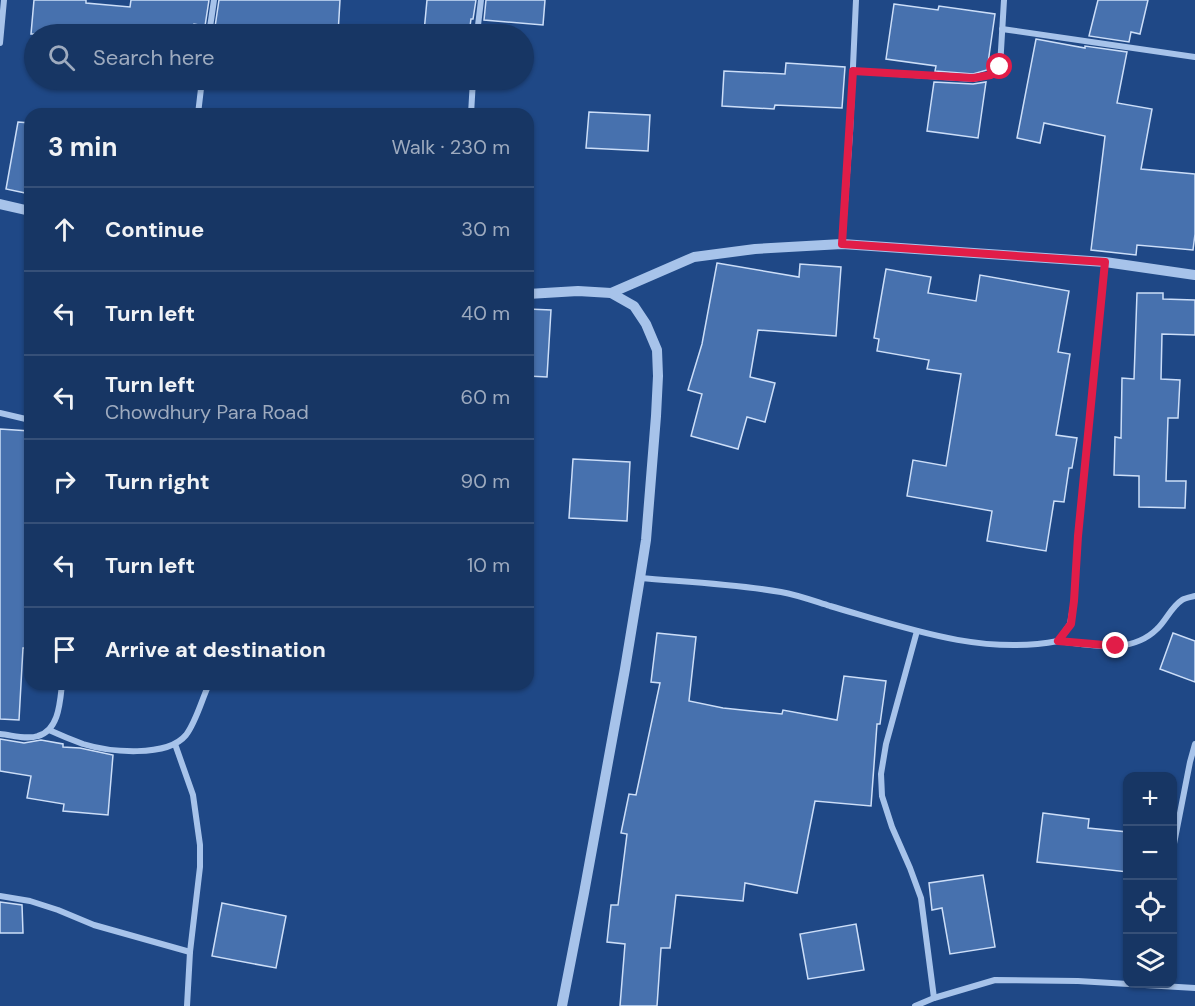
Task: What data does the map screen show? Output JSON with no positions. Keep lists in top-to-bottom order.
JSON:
{
  "page": {
    "search": "Search here",
    "heading": ["3 min", "Walk · 230 m"],
    "list": [
      ["Continue", "30 m"],
      ["Turn left", "40 m"],
      ["Turn left", "Chowdhury Para Road", "60 m"],
      ["Turn right", "90 m"],
      ["Turn left", "10 m"],
      "Arrive at destination"
    ],
    "map_buttons": ["+", "−"]
  }
}
